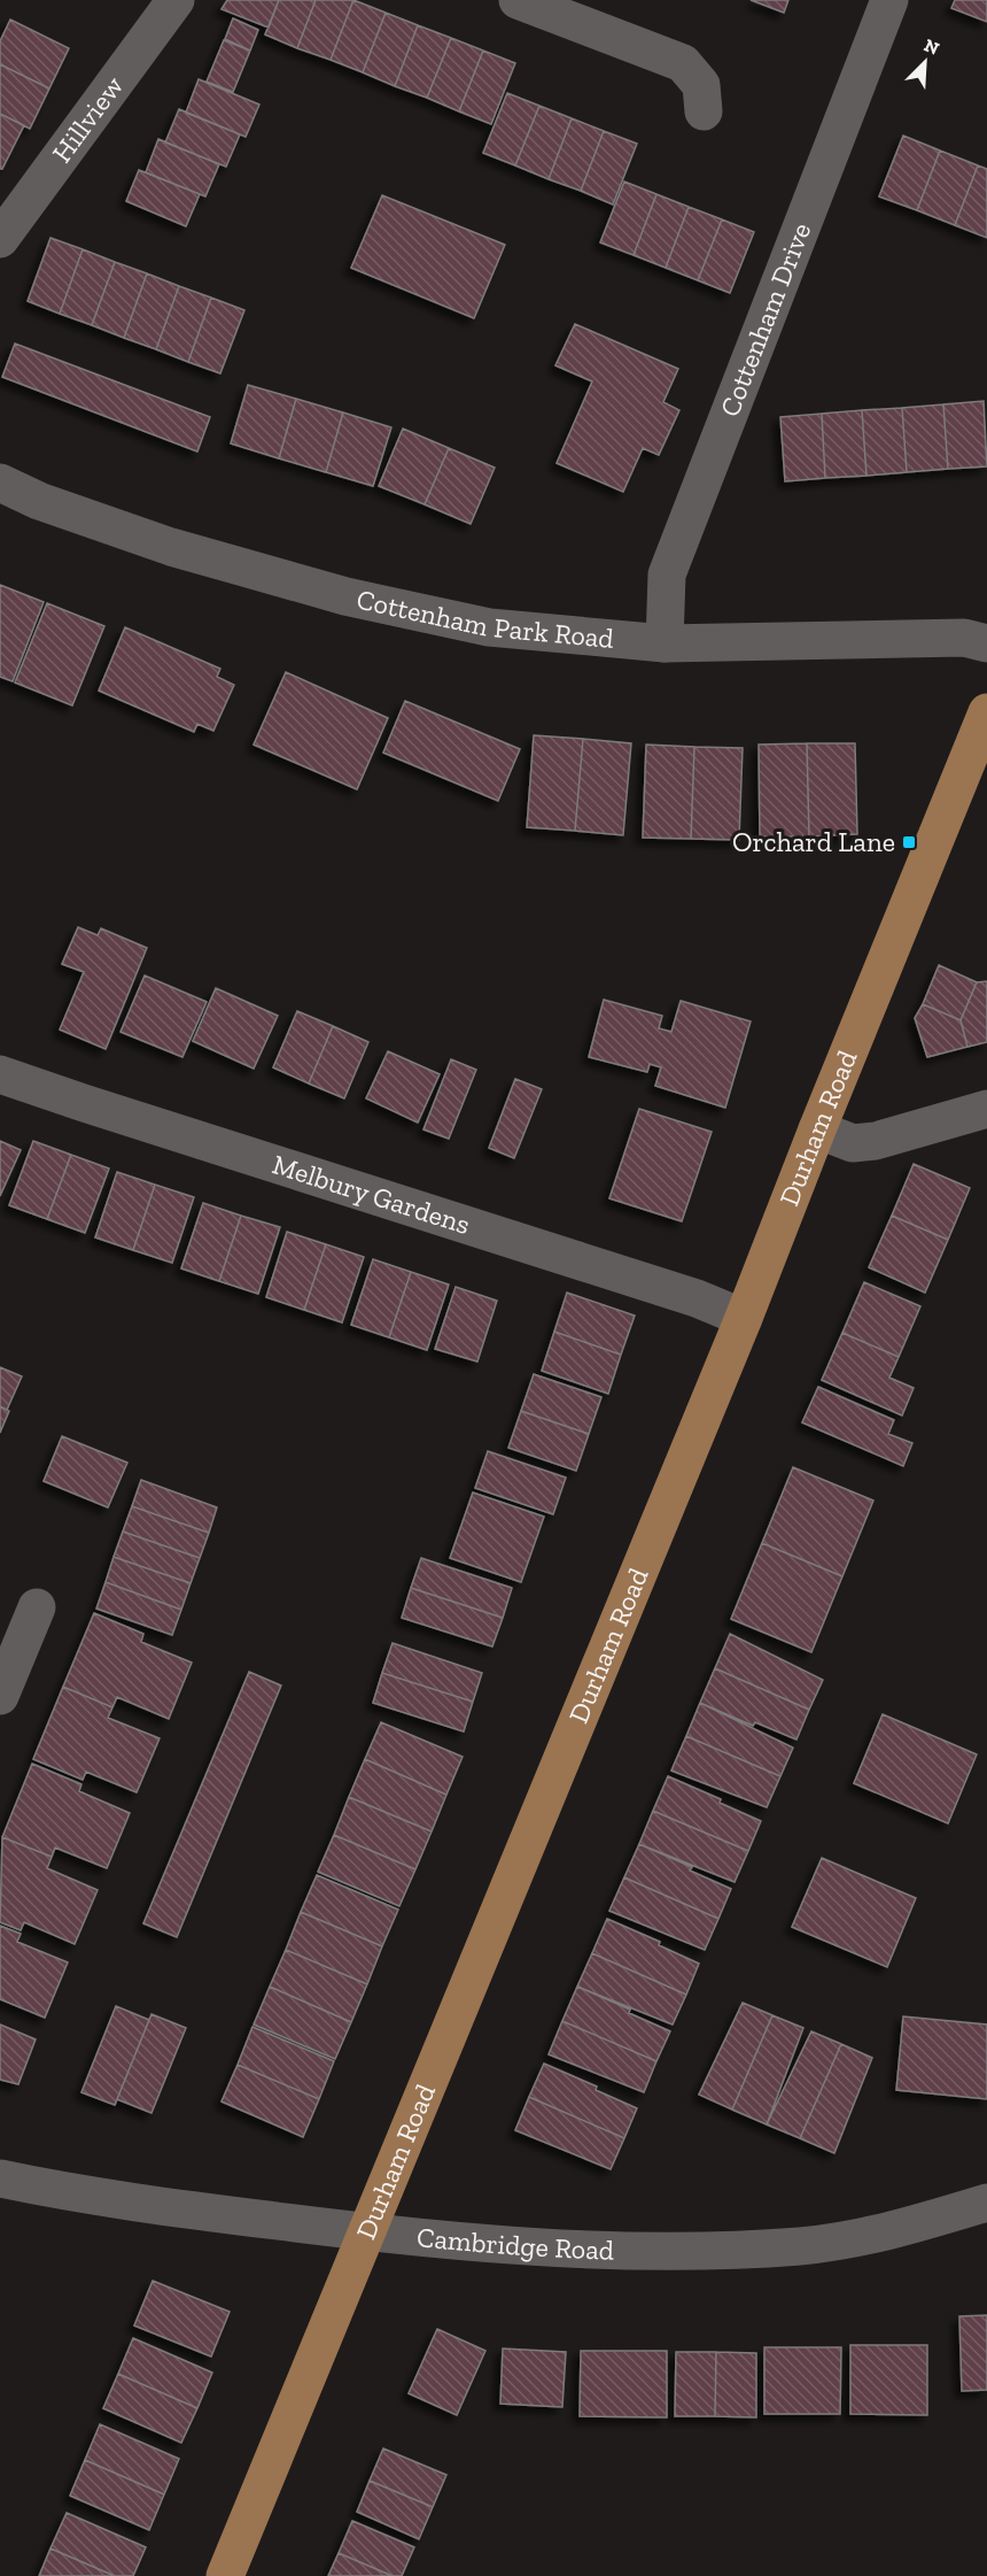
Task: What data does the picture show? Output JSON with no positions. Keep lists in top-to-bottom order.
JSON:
{
  "streets": {
    "main road": ["Durham Road"],
    "street": [
      "Hillview",
      "Cottenham Drive",
      "Cottenham Park Road",
      "Melbury Gardens",
      "Cambridge Road"
    ]
  },
  "crossings": [
    ["Cottenham Drive", "Cottenham Park Road"],
    ["Durham Road", "Melbury Gardens"],
    ["Durham Road", "Cambridge Road"]
  ],
  "places": {
    "transit": ["Orchard Lane"]
  },
  "north": "top right"
}
